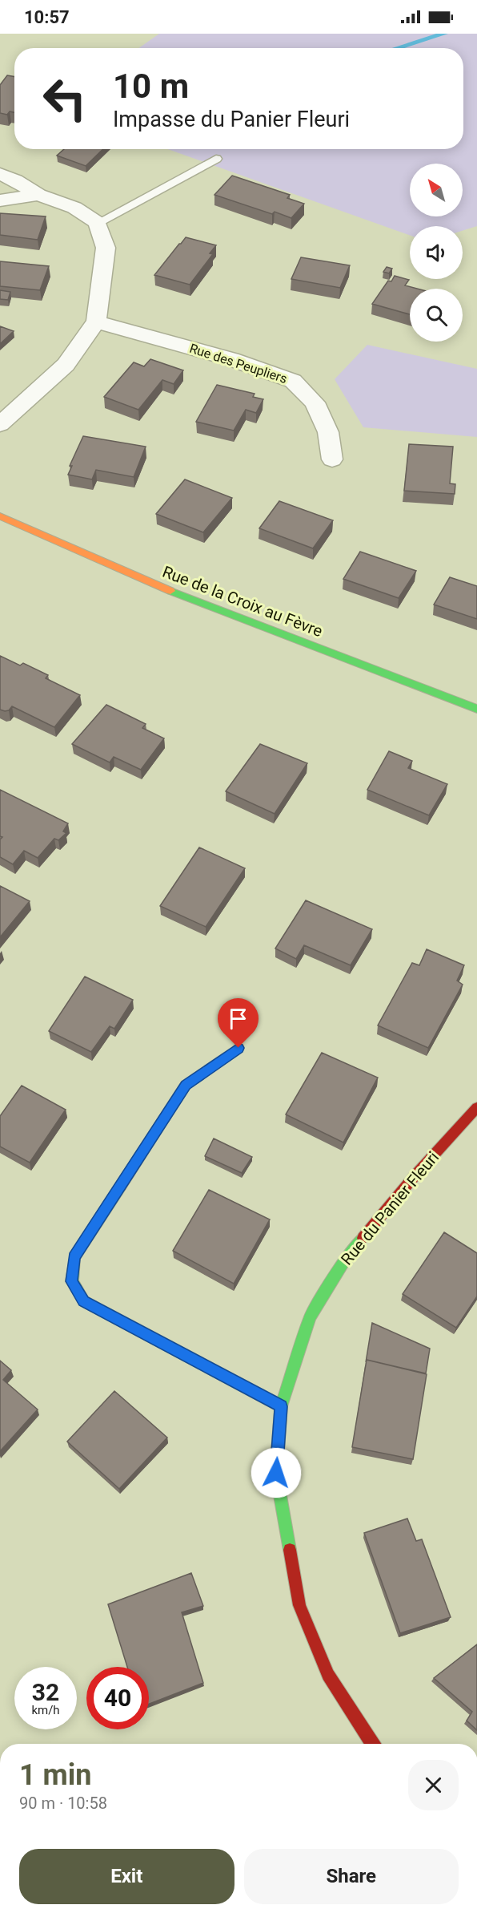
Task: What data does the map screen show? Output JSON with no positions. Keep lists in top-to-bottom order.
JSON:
{
  "streets": {
    "street": ["Rue des Peupliers", "Rue de la Croix au Fèvre", "Rue du Panier Fleuri"]
  },
  "north": "top left",
  "page": {
    "status": "10:57",
    "turn": ["10 m", "Impasse du Panier Fleuri"],
    "speed": "32 km/h",
    "limit": "40",
    "heading": ["1 min", "90 m · 10:58"],
    "buttons": ["Exit", "Share"]
  }
}
